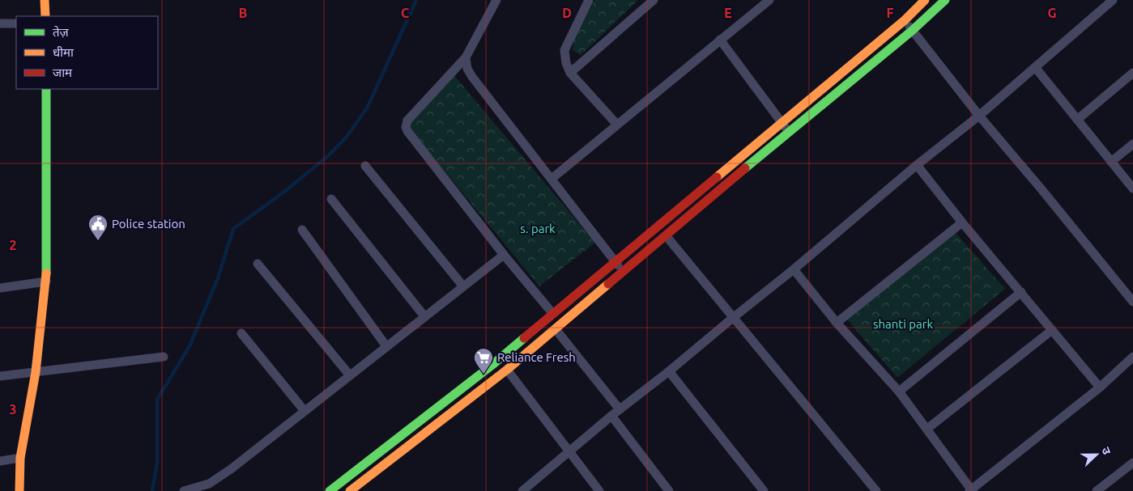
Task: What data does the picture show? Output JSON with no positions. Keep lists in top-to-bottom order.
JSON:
{
  "parks": ["s. park", "shanti park"],
  "places": {
    "public building": ["Police station"],
    "supermarket": ["Reliance Fresh"]
  },
  "legend": ["तेज़", "धीमा", "जाम"],
  "north": "right",
  "grid": {
    "columns": [
      "B",
      "C",
      "D",
      "E",
      "F",
      "G"
    ],
    "rows": ["2", "3"]
  }
}
